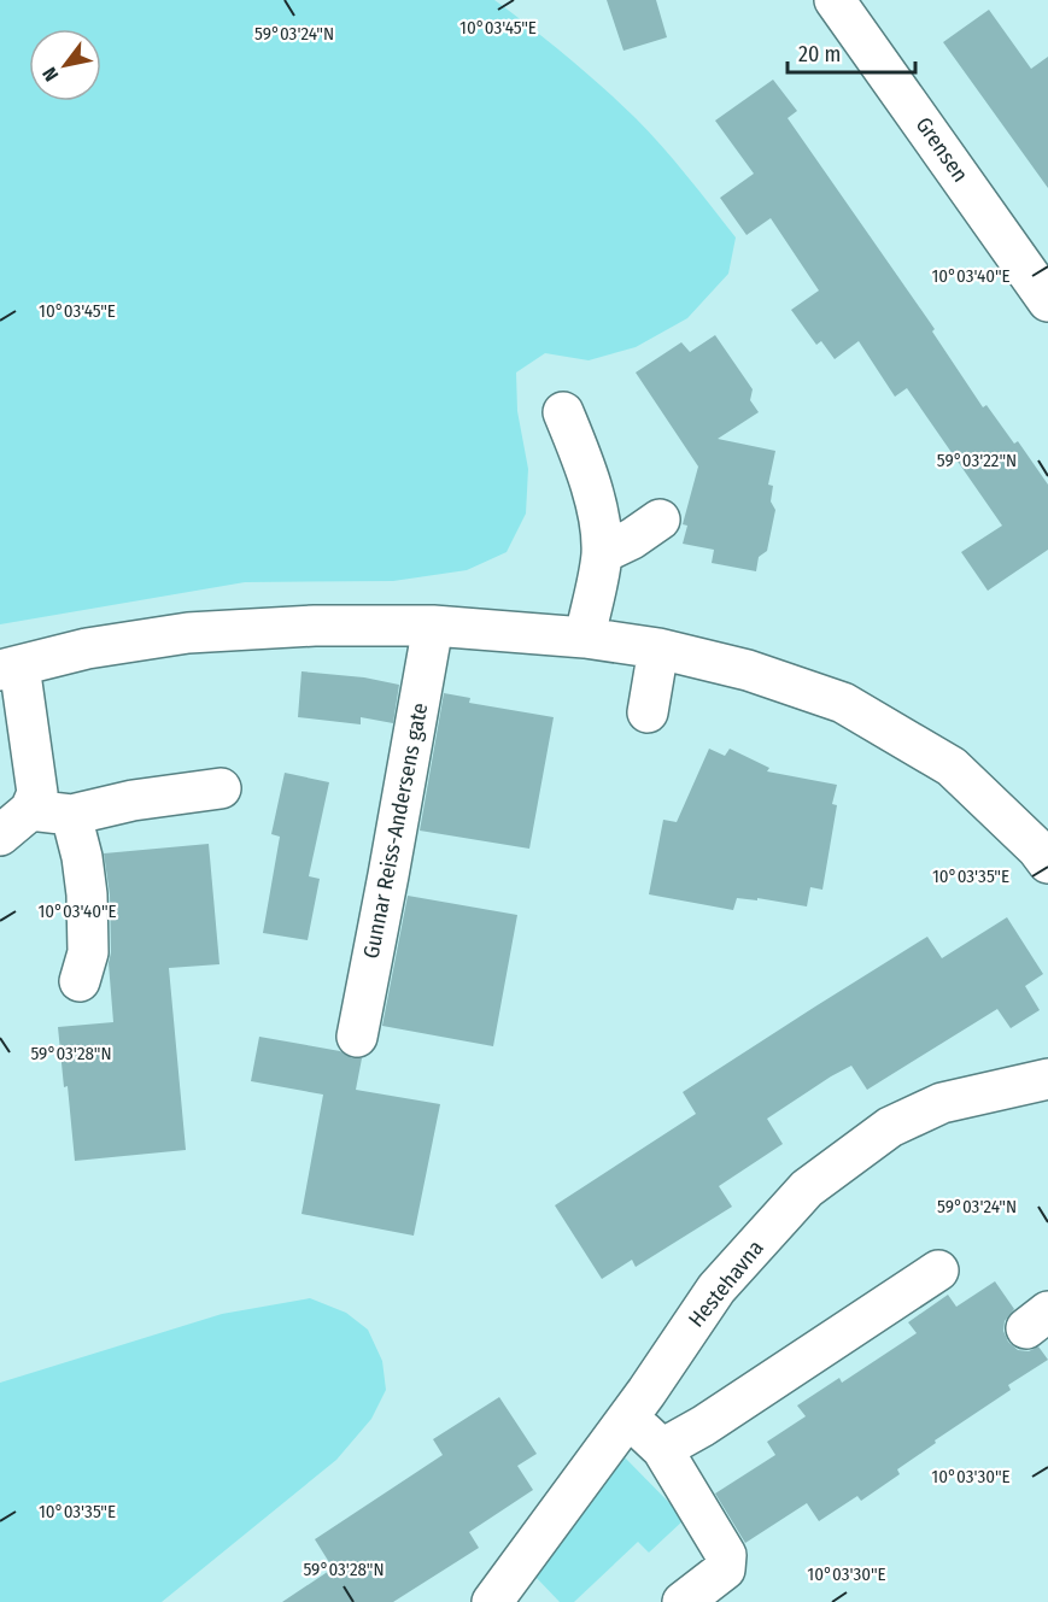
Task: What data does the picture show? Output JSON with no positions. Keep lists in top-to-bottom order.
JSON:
{
  "streets": {
    "street": ["Grensen", "Gunnar Reiss-Andersens gate", "Hestehavna"]
  },
  "scale_bar": "20 m",
  "north": "bottom left",
  "coordinates": [
    "10°03'45\"E",
    "59°03'24\"N",
    "10°03'40\"E",
    "59°03'22\"N",
    "10°03'35\"E",
    "59°03'28\"N",
    "10°03'30\"E"
  ]
}
